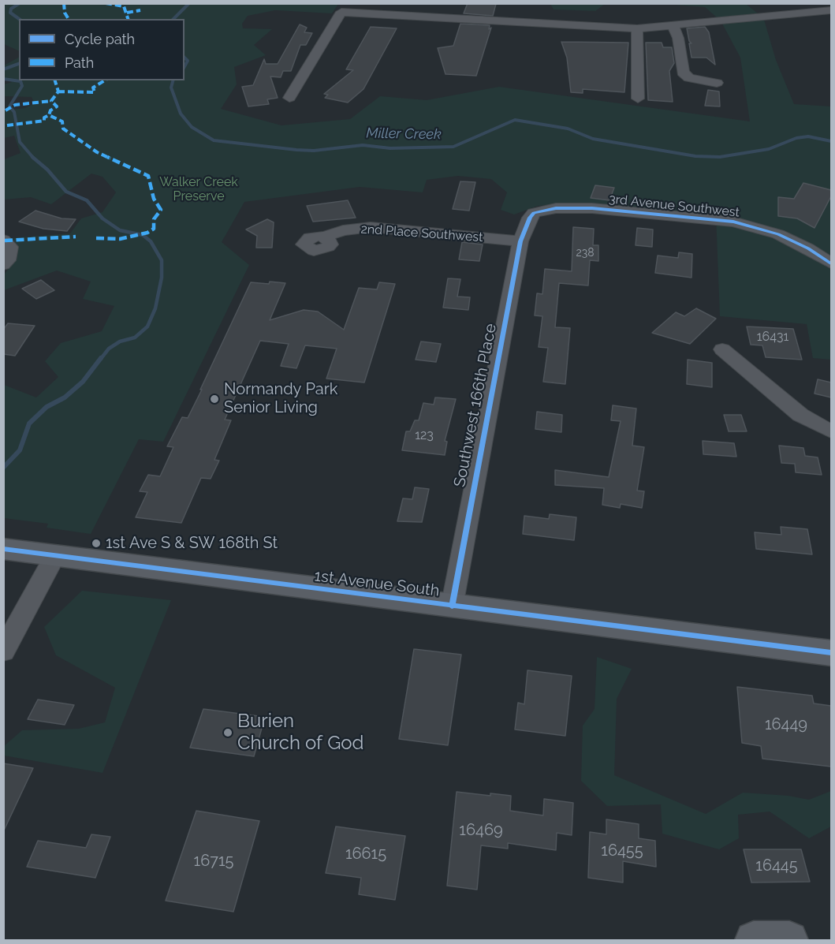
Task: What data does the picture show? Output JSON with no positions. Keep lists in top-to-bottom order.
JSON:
{
  "streets": {
    "main road": ["1st Avenue South"],
    "street": ["3rd Avenue Southwest", "2nd Place Southwest", "Southwest 166th Place"]
  },
  "crossings": [
    ["3rd Avenue Southwest", "Southwest 166th Place"],
    ["2nd Place Southwest", "Southwest 166th Place"],
    ["Southwest 166th Place", "1st Avenue South"]
  ],
  "water": ["Miller Creek"],
  "parks": ["Walker Creek Preserve"],
  "places": ["Normandy Park Senior Living", "1st Ave S & SW 168th St", "Burien Church of God"],
  "house_numbers": [
    "238",
    "16431",
    "123",
    "16449",
    "16469",
    "16455",
    "16615",
    "16715",
    "16445"
  ],
  "legend": ["Cycle path", "Path"]
}
